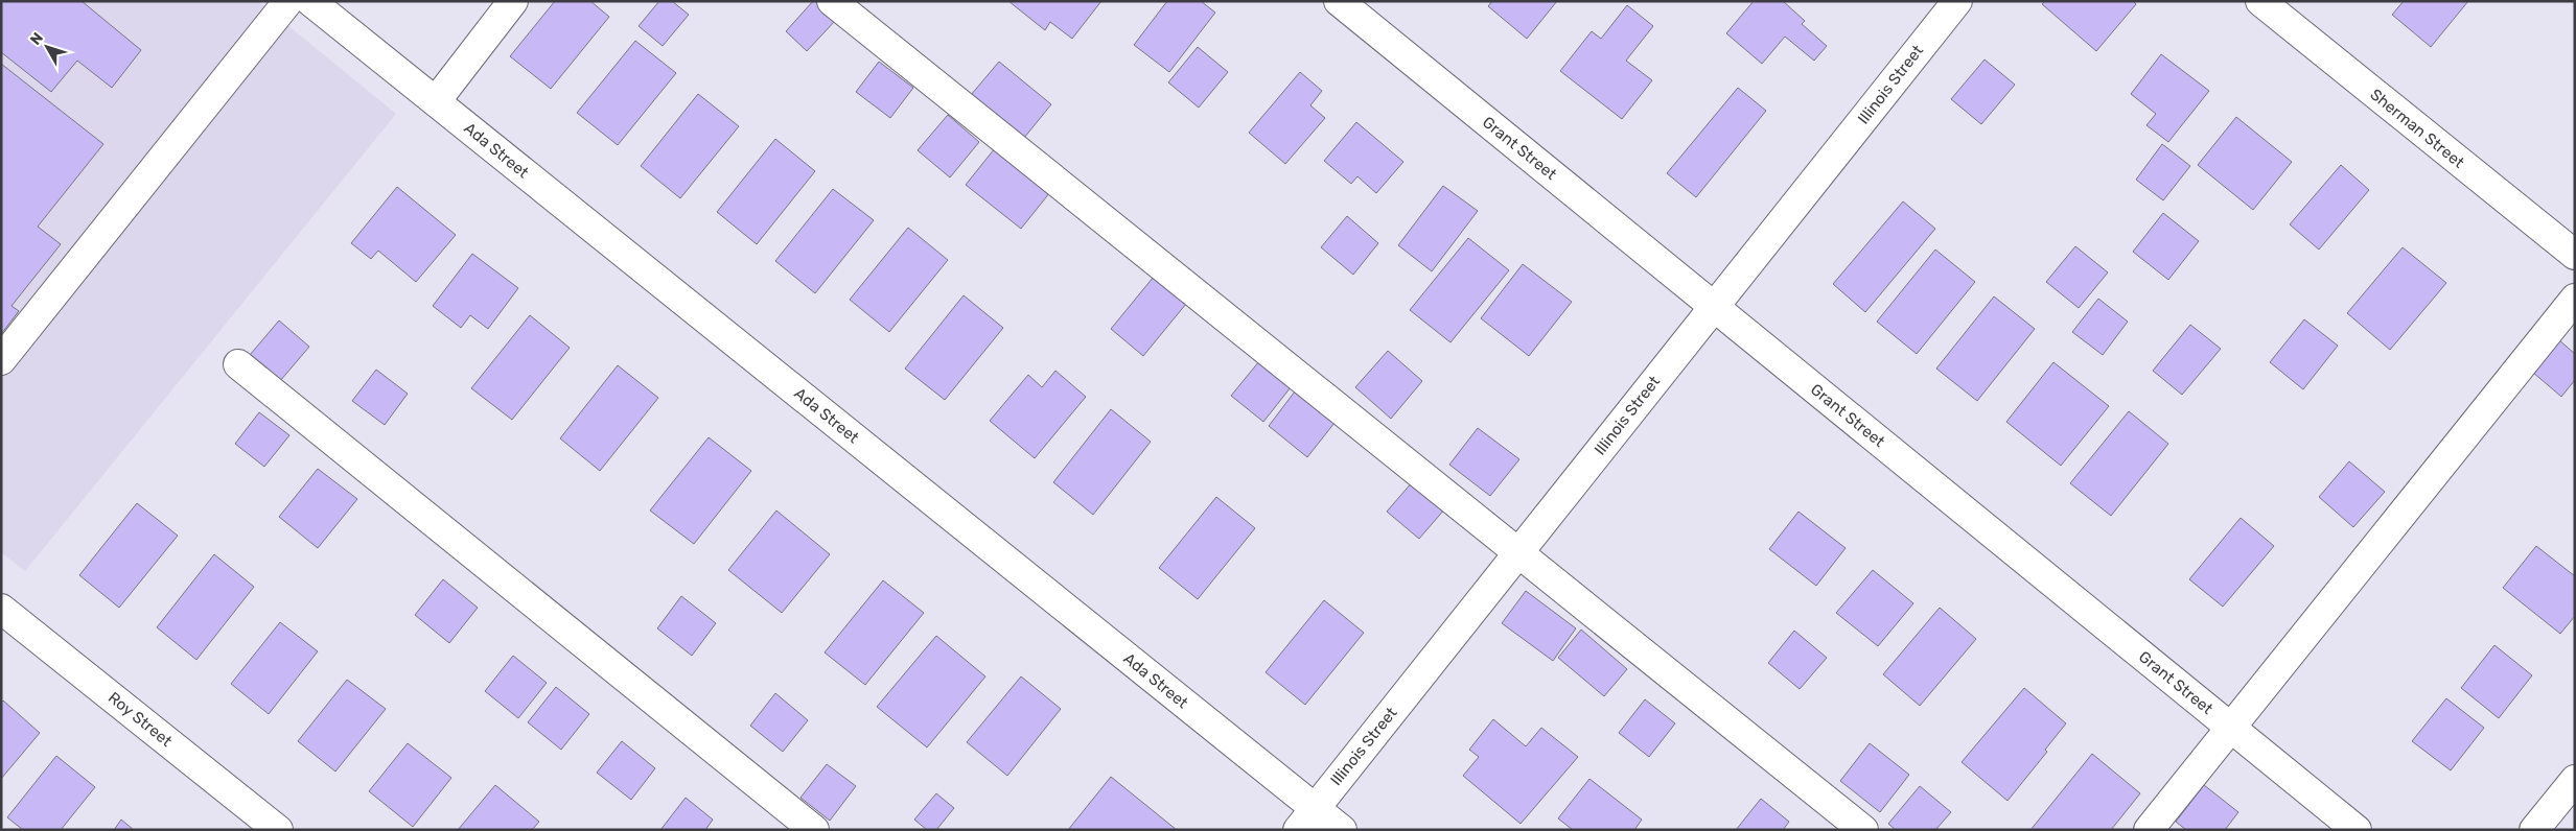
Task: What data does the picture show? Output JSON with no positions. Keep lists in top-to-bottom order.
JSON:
{
  "streets": {
    "street": [
      "Illinois Street",
      "Sherman Street",
      "Grant Street",
      "Ada Street",
      "Roy Street"
    ]
  },
  "crossings": [
    ["Illinois Street", "Grant Street"],
    ["Illinois Street", "Ada Street"]
  ],
  "north": "top left"
}
